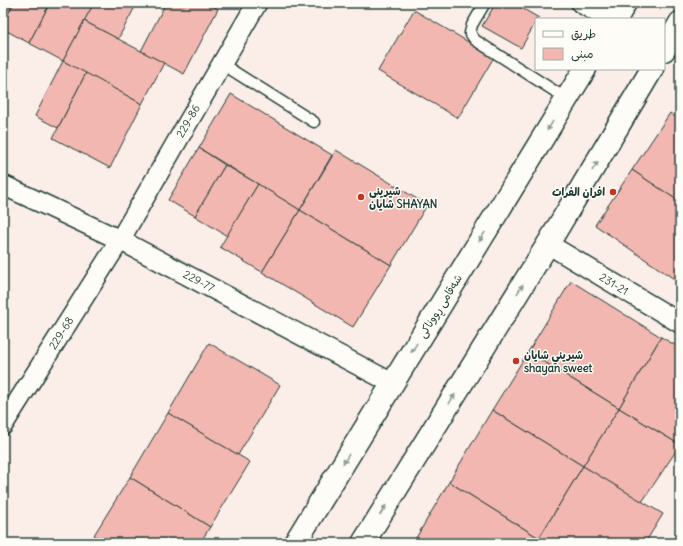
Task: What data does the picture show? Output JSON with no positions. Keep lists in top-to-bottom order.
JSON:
{
  "streets": {
    "main road": ["شەقامی ڕووناکی"],
    "street": [
      "229-86",
      "229-77",
      "231-21",
      "229-68"
    ]
  },
  "crossings": [
    ["229-86", "229-77"],
    ["229-86", "229-68"],
    ["229-77", "شەقامی ڕووناکی"],
    ["229-77", "229-68"]
  ],
  "places": ["افران الفرات", "شيرينى شايان SHAYAN", "شيريني شايان shayan sweet"],
  "legend": ["طريق", "مبنى"]
}
